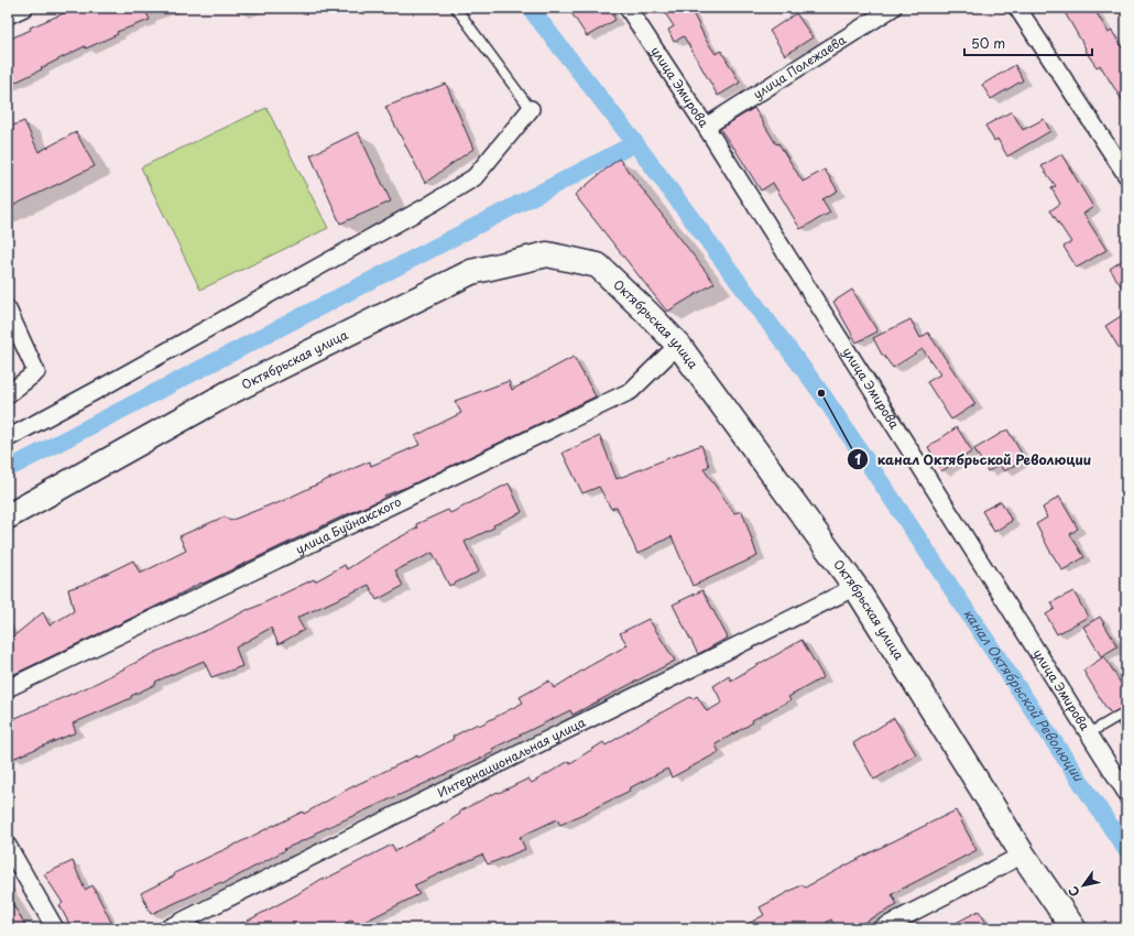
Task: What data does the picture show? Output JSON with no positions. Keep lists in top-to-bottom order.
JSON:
{
  "streets": {
    "street": [
      "улица Полежаева",
      "улица Эмирова",
      "Октябрьская улица",
      "улица Буйнакского",
      "Интернациональная улица"
    ]
  },
  "crossings": [
    ["улица Полежаева", "улица Эмирова"],
    ["Октябрьская улица", "улица Буйнакского"],
    ["Октябрьская улица", "Интернациональная улица"]
  ],
  "water": ["канал Октябрьской Революции"],
  "places": ["канал Октябрьской Революции"],
  "scale_bar": "50 m",
  "north": "bottom left"
}
